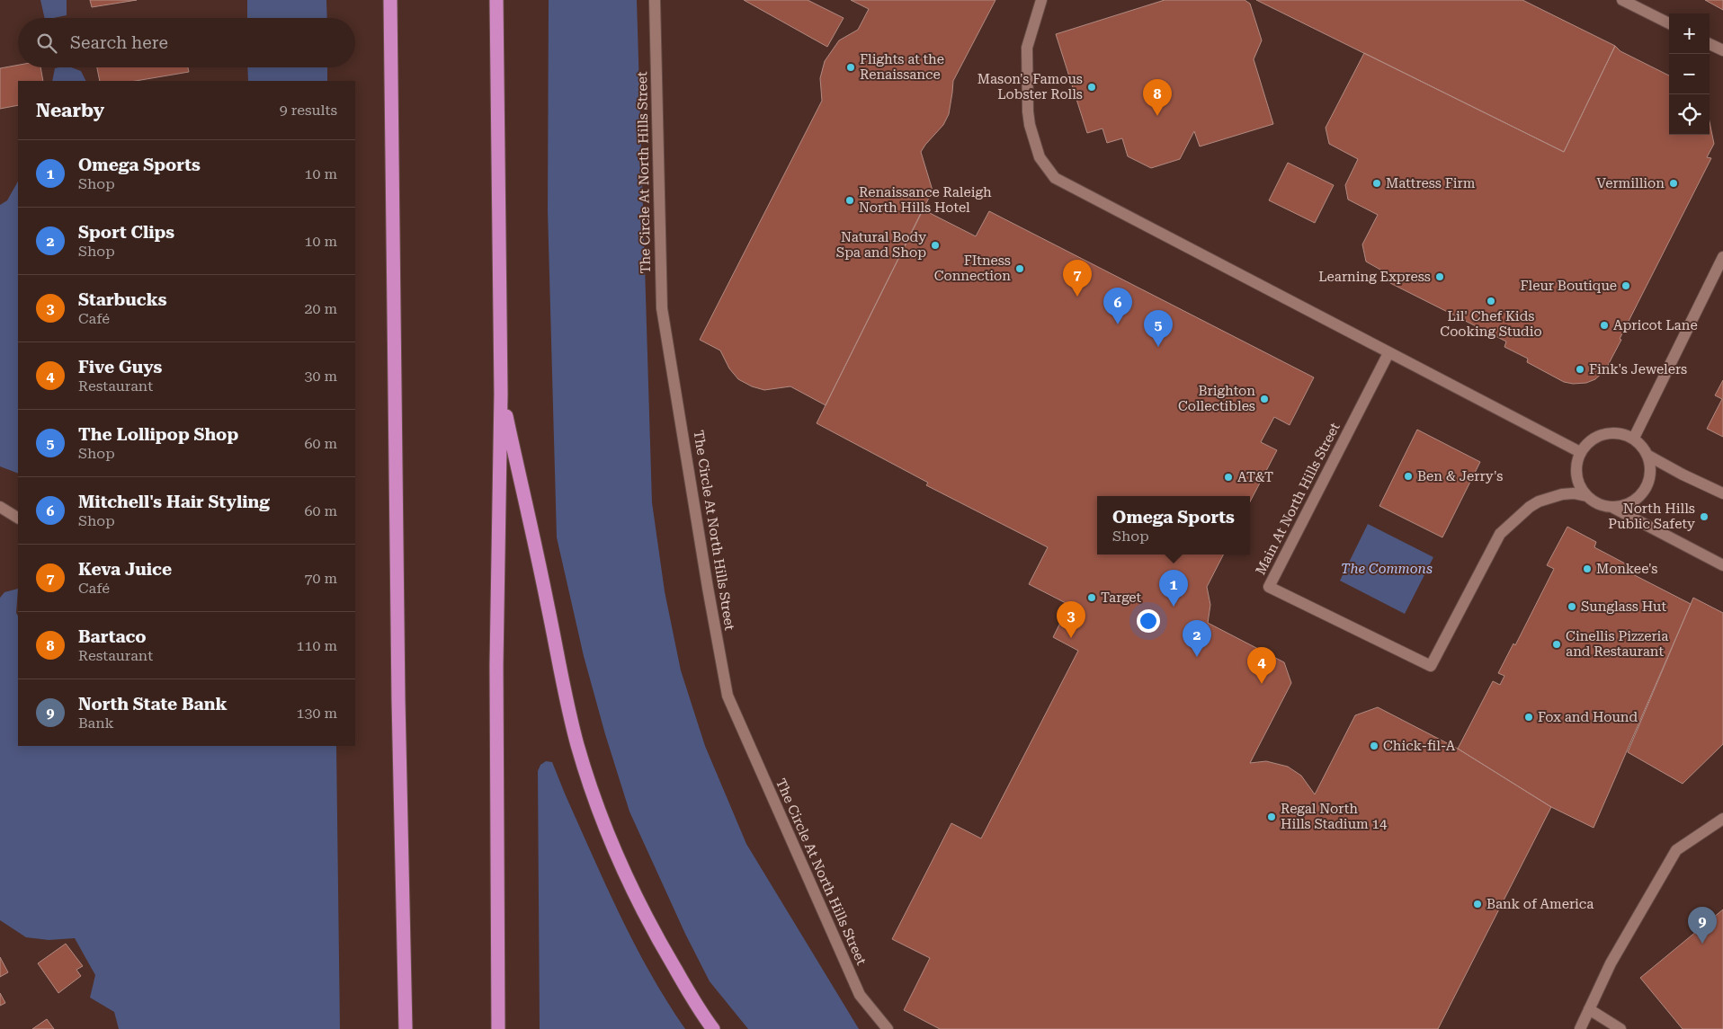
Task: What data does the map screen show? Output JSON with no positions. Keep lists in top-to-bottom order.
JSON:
{
  "streets": {
    "street": ["The Circle At North Hills Street", "Main At North Hills Street"]
  },
  "parks": ["The Commons"],
  "places": [
    "Flights at the Renaissance",
    "Mason's Famous Lobster Rolls",
    "Mattress Firm",
    "Vermillion",
    "Renaissance Raleigh North Hills Hotel",
    "Natural Body Spa and Shop",
    "FItness Connection",
    "Learning Express",
    "Fleur Boutique",
    "Lil' Chef Kids Cooking Studio",
    "Apricot Lane",
    "Fink's Jewelers",
    "Brighton Collectibles",
    "Ben & Jerry's",
    "AT&T",
    "North Hills Public Safety",
    "Monkee's",
    "Target",
    "Sunglass Hut",
    "Cinellis Pizzeria and Restaurant",
    "Fox and Hound",
    "Chick-fil-A",
    "Regal North Hills Stadium 14",
    "Bank of America"
  ],
  "page": {
    "map_buttons": ["+", "−"],
    "search": "Search here",
    "pins": [
      "8",
      "7",
      "6",
      "5",
      "1",
      "3",
      "2",
      "4",
      "9"
    ],
    "heading": ["Nearby", "9 results"],
    "list": [
      {
        "mark": "1",
        "name": "Omega Sports",
        "note": "Shop",
        "value": "10 m"
      },
      {
        "mark": "2",
        "name": "Sport Clips",
        "note": "Shop",
        "value": "10 m"
      },
      {
        "mark": "3",
        "name": "Starbucks",
        "note": "Café",
        "value": "20 m"
      },
      {
        "mark": "4",
        "name": "Five Guys",
        "note": "Restaurant",
        "value": "30 m"
      },
      {
        "mark": "5",
        "name": "The Lollipop Shop",
        "note": "Shop",
        "value": "60 m"
      },
      {
        "mark": "6",
        "name": "Mitchell's Hair Styling",
        "note": "Shop",
        "value": "60 m"
      },
      {
        "mark": "7",
        "name": "Keva Juice",
        "note": "Café",
        "value": "70 m"
      },
      {
        "mark": "8",
        "name": "Bartaco",
        "note": "Restaurant",
        "value": "110 m"
      },
      {
        "mark": "9",
        "name": "North State Bank",
        "note": "Bank",
        "value": "130 m"
      }
    ],
    "popup": ["Omega Sports", "Shop"]
  }
}
